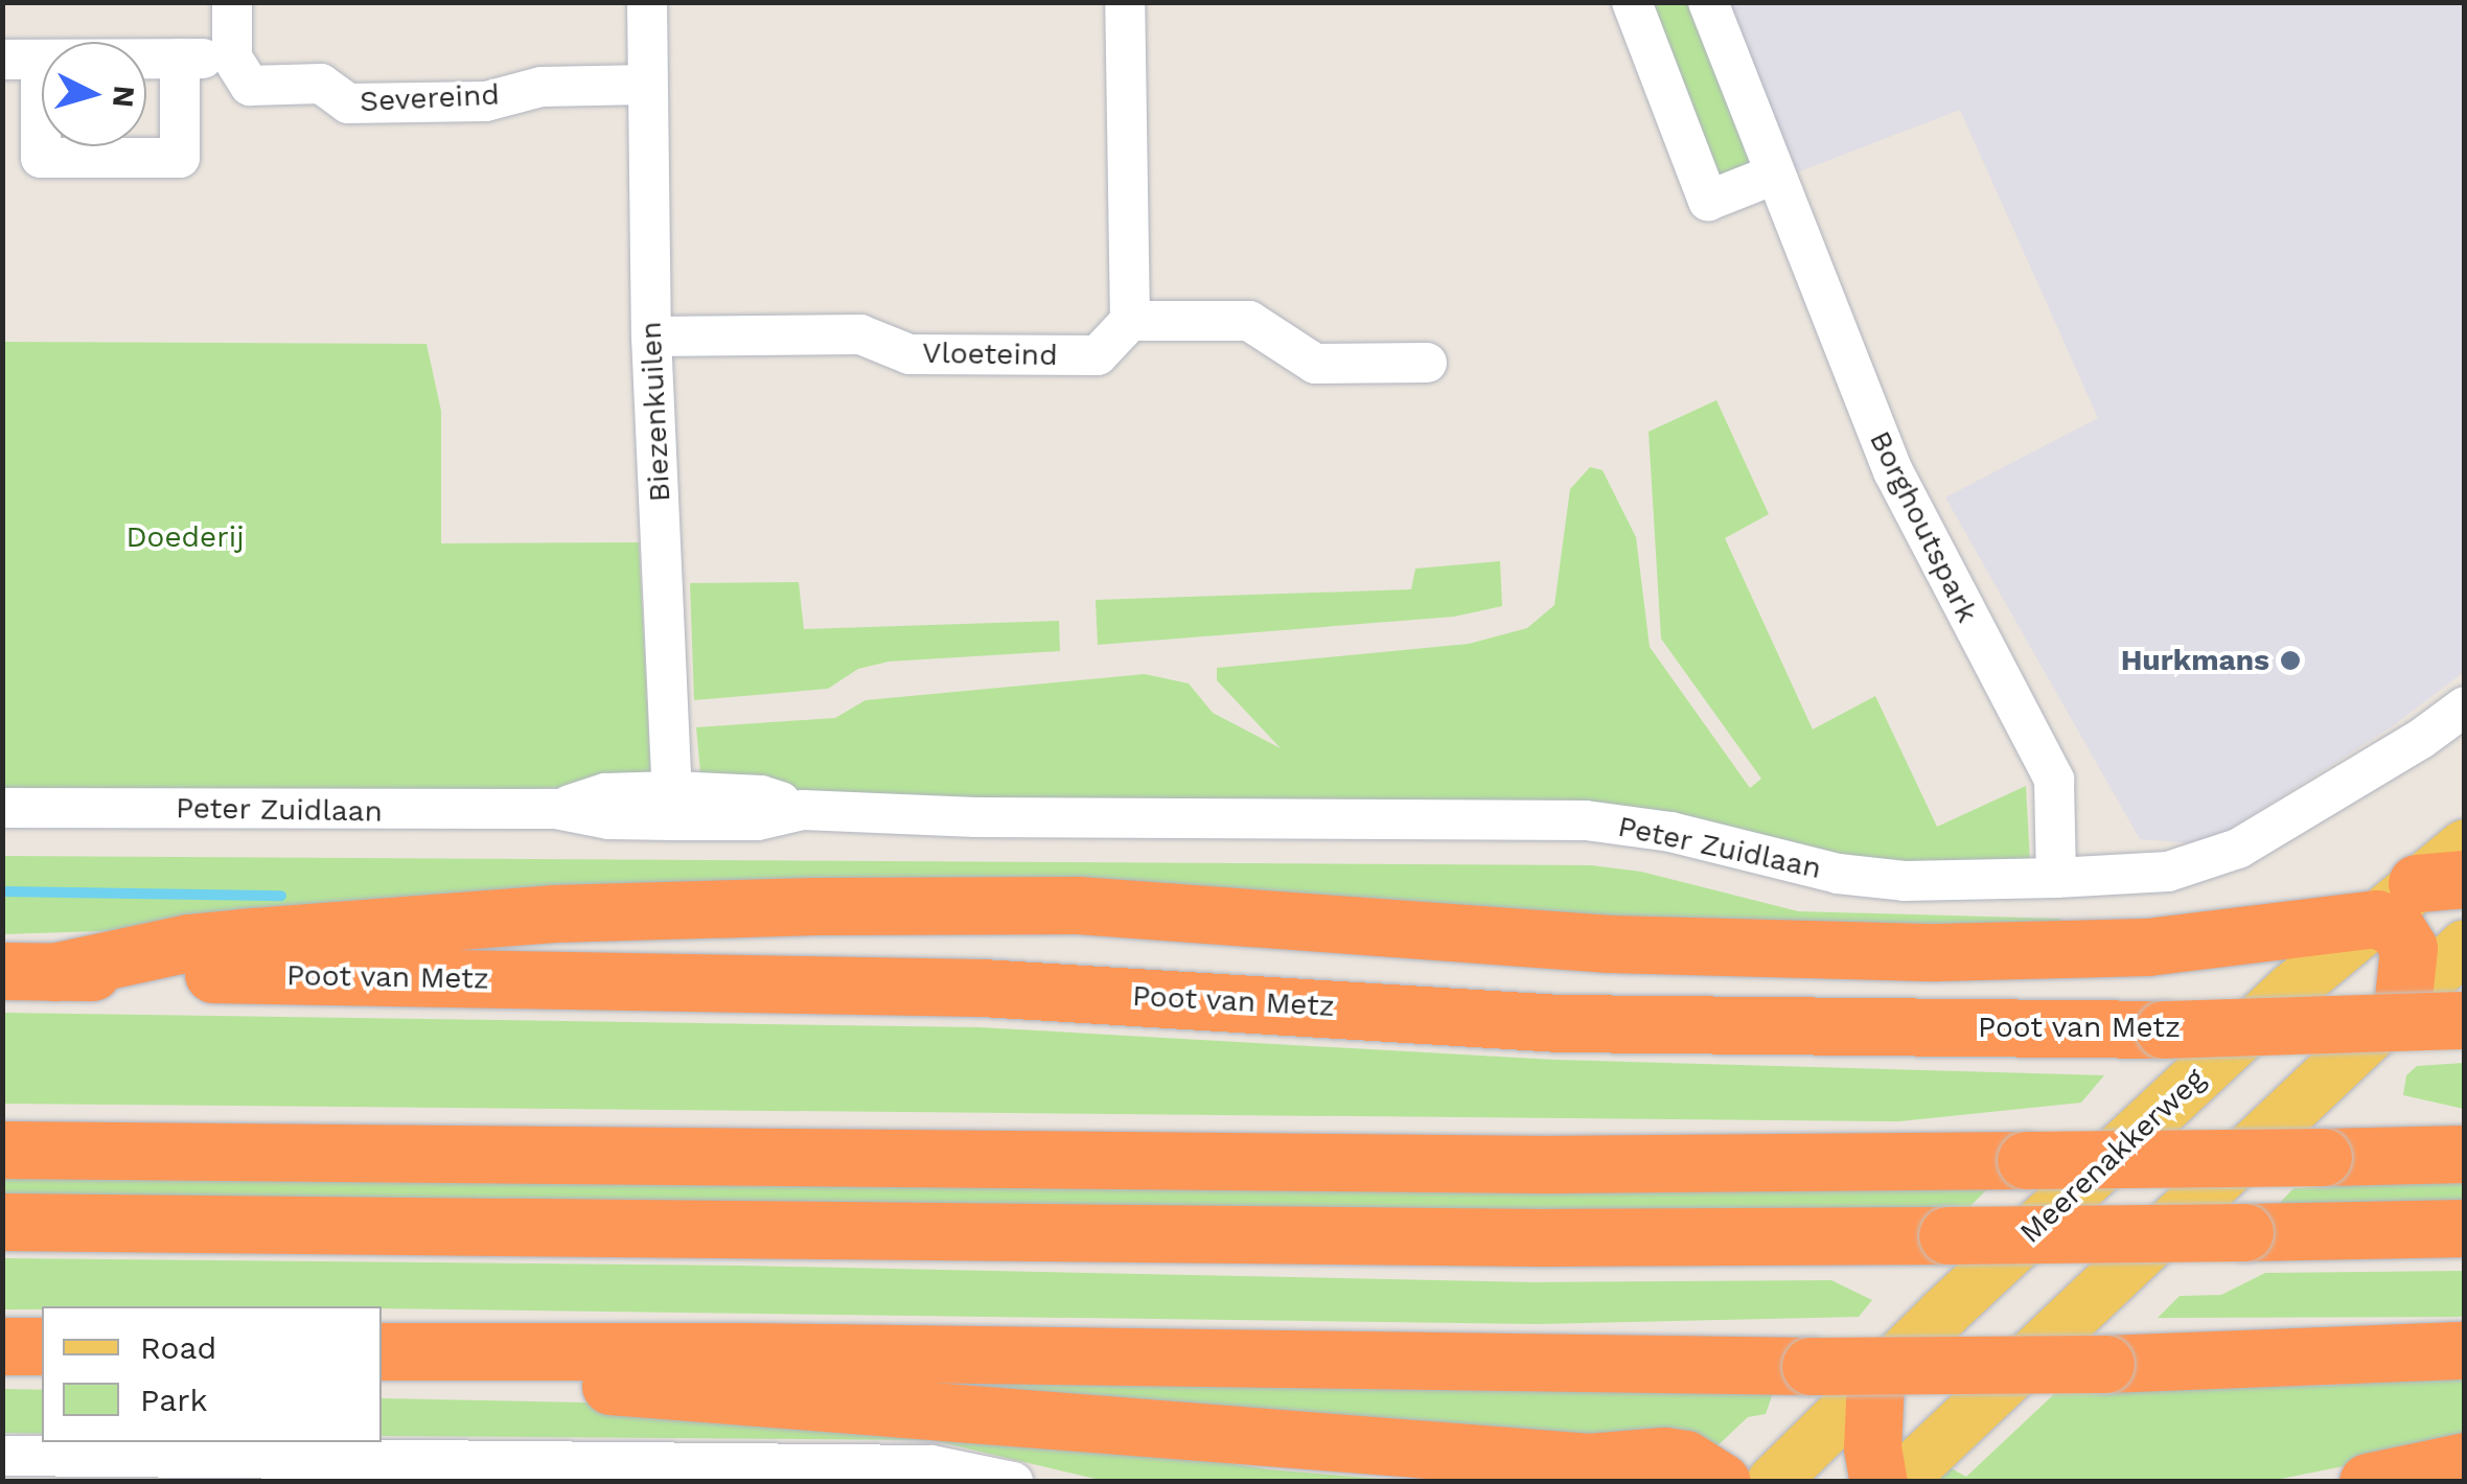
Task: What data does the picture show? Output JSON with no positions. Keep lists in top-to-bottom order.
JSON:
{
  "streets": {
    "highway": ["Poot van Metz"],
    "main road": ["Meerenakkerweg"],
    "street": [
      "Severeind",
      "Vloeteind",
      "Biezenkuilen",
      "Borghoutspark",
      "Peter Zuidlaan"
    ]
  },
  "crossings": [
    ["Severeind", "Biezenkuilen"],
    ["Vloeteind", "Biezenkuilen"],
    ["Biezenkuilen", "Peter Zuidlaan"],
    ["Borghoutspark", "Peter Zuidlaan"]
  ],
  "parks": ["Doederij"],
  "places": ["Hurkmans"],
  "legend": ["Road", "Park"],
  "north": "right"
}
